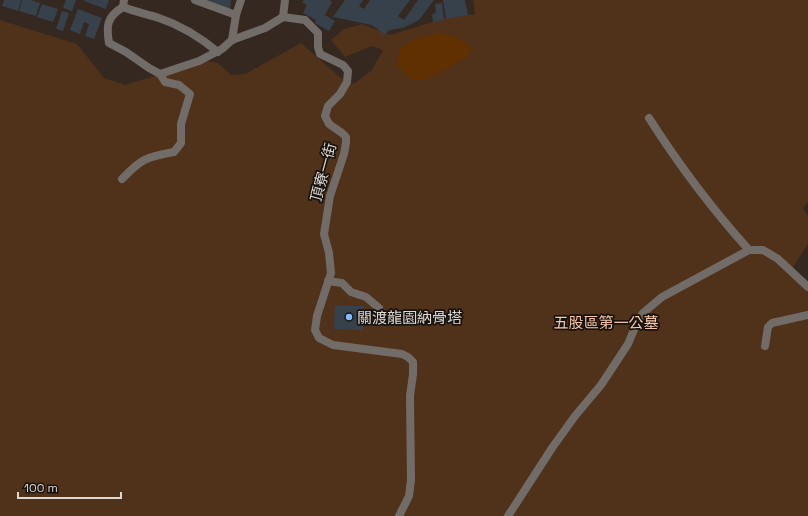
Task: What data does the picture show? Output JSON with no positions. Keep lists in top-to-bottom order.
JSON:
{
  "streets": {
    "street": ["頂寮一街"]
  },
  "parks": ["五股區第一公墓"],
  "places": ["關渡龍園納骨塔"],
  "scale_bar": "100 m"
}
